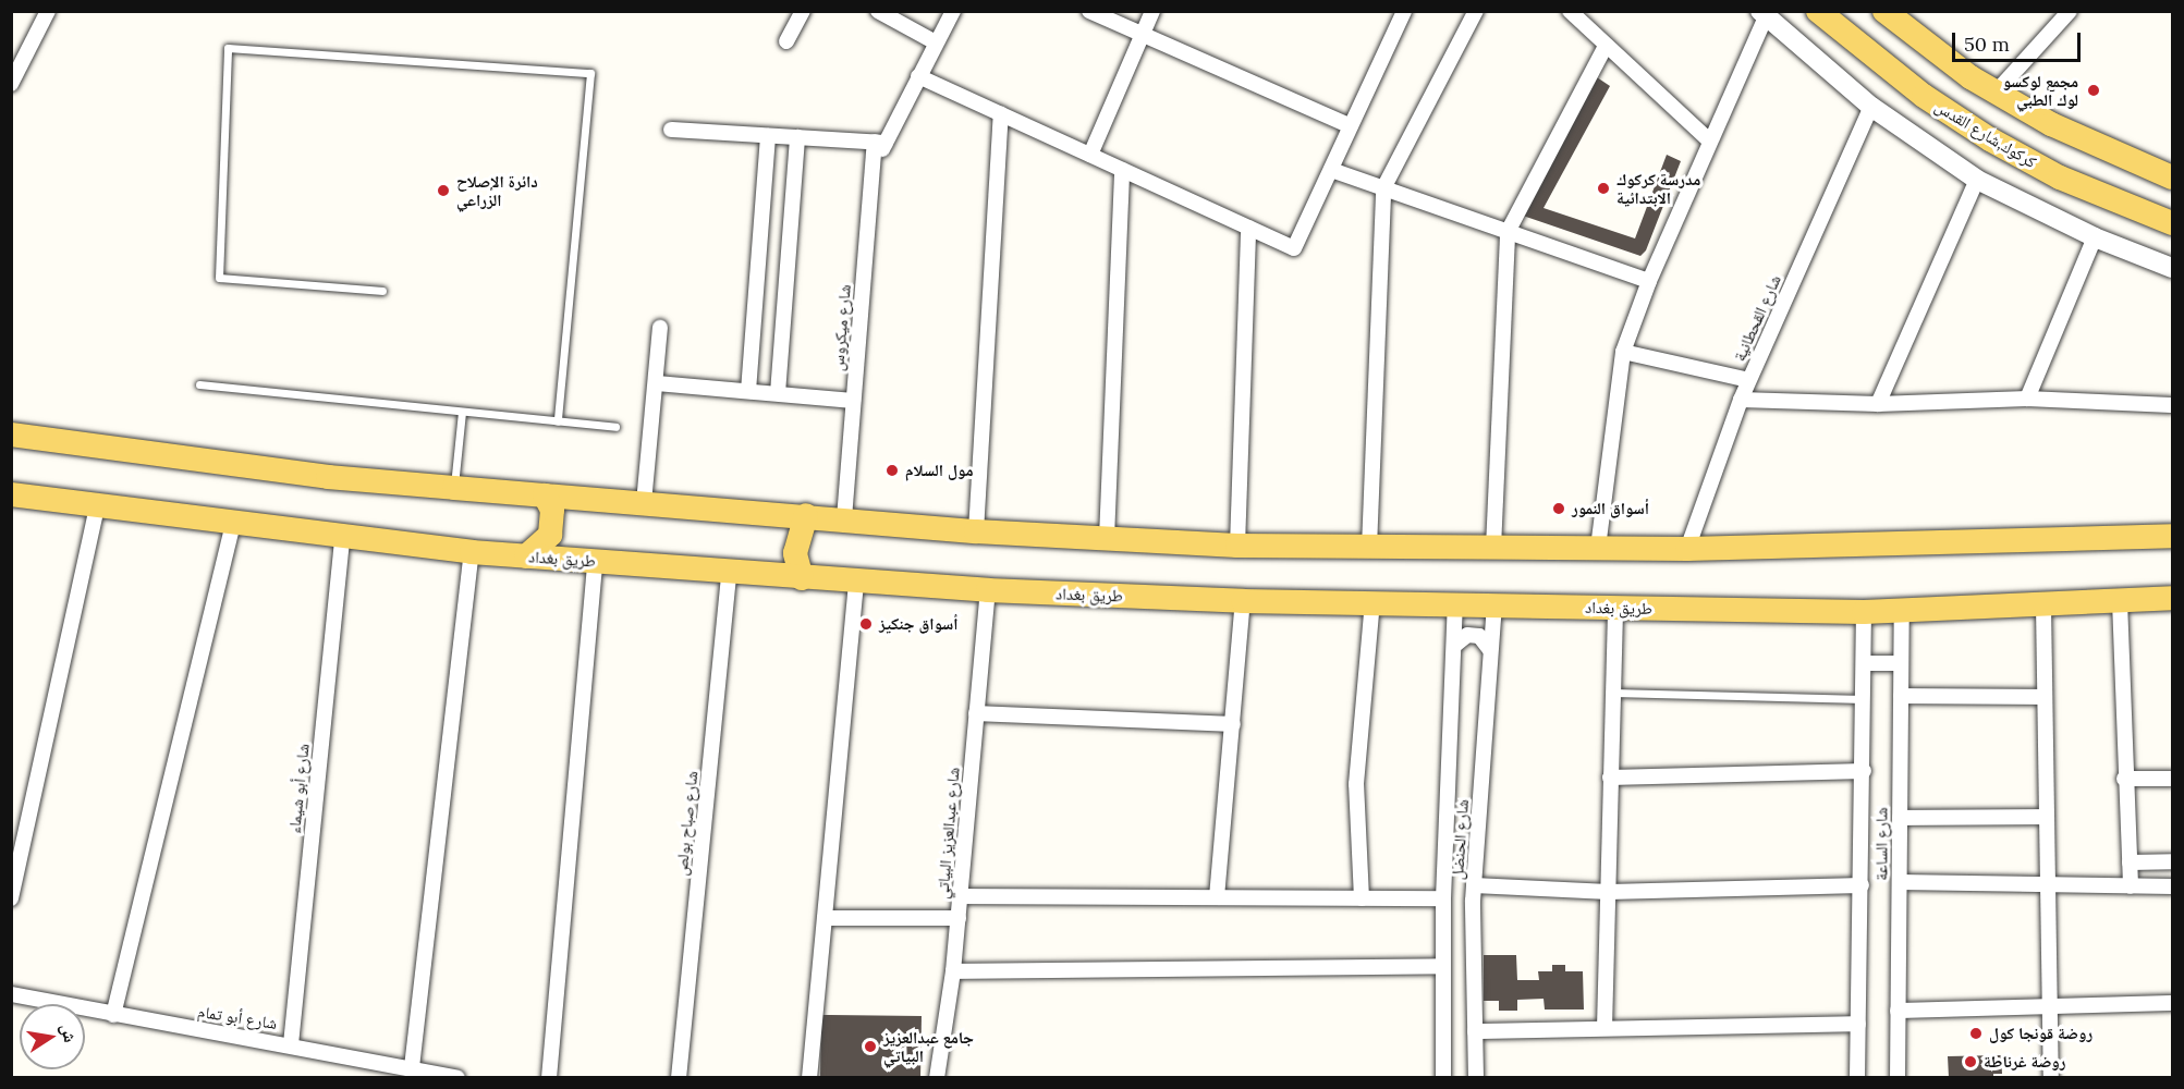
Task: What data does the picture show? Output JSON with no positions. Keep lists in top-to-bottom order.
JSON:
{
  "streets": {
    "main road": ["كركوك,شارع القدس", "طريق بغداد"],
    "street": [
      "شارع القحطانية",
      "شارع ميكروس",
      "شارع أبو شيماء",
      "شارع صباح بولص",
      "شارع عبدالعزيز البياتي",
      "شارع الحنضل",
      "شارع الساعة",
      "شارع أبو تمام"
    ]
  },
  "crossings": [
    ["طريق بغداد", "شارع أبو شيماء"],
    ["طريق بغداد", "شارع صباح بولص"],
    ["طريق بغداد", "شارع عبدالعزيز البياتي"],
    ["طريق بغداد", "شارع الحنضل"],
    ["طريق بغداد", "شارع الساعة"],
    ["شارع أبو شيماء", "شارع أبو تمام"]
  ],
  "places": [
    "مجمع لوكسو لوك الطبي",
    "مدرسة كركوك الابتدائية",
    "دائرة الإصلاح الزراعي",
    "مول السلام",
    "أسواق النمور",
    "أسواق جنكيز",
    "روضة قونجا كول",
    "جامع عبدالعزيز البياتي",
    "روضة غرناطة"
  ],
  "scale_bar": "50 m",
  "north": "right"
}
